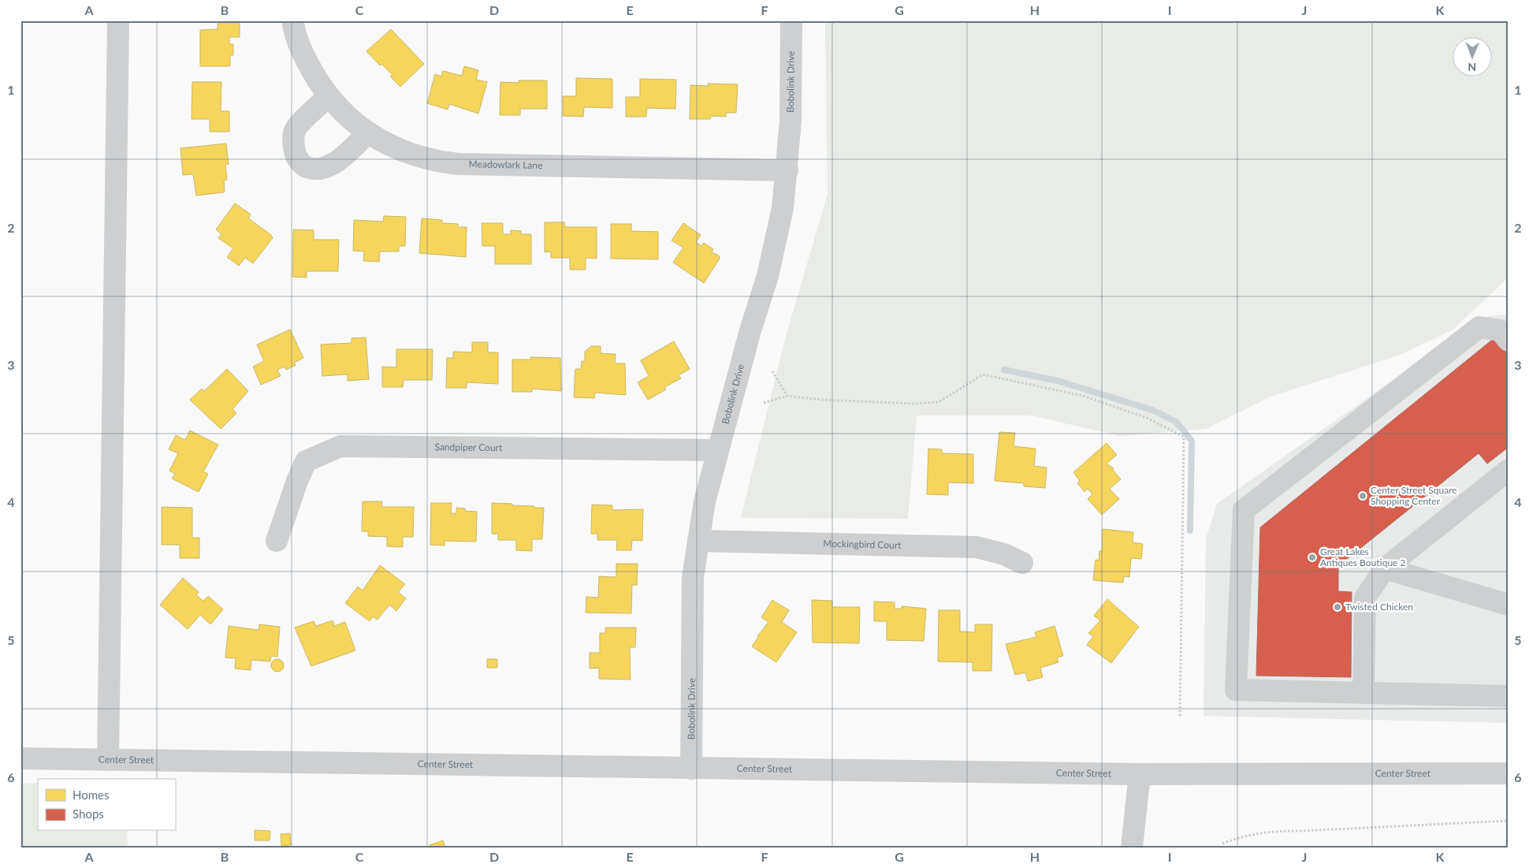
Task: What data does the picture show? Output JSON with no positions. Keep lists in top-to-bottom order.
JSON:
{
  "streets": {
    "street": [
      "Bobolink Drive",
      "Meadowlark Lane",
      "Sandpiper Court",
      "Mockingbird Court",
      "Center Street"
    ]
  },
  "crossings": [
    ["Bobolink Drive", "Meadowlark Lane"],
    ["Bobolink Drive", "Sandpiper Court"],
    ["Bobolink Drive", "Mockingbird Court"],
    ["Bobolink Drive", "Center Street"]
  ],
  "places": ["Center Street Square Shopping Center", "Great Lakes Antiques Boutique 2", "Twisted Chicken"],
  "legend": ["Homes", "Shops"],
  "north": "bottom",
  "grid": {
    "columns": [
      "A",
      "B",
      "C",
      "D",
      "E",
      "F",
      "G",
      "H",
      "I",
      "J",
      "K"
    ],
    "rows": [
      "1",
      "2",
      "3",
      "4",
      "5",
      "6"
    ]
  }
}
